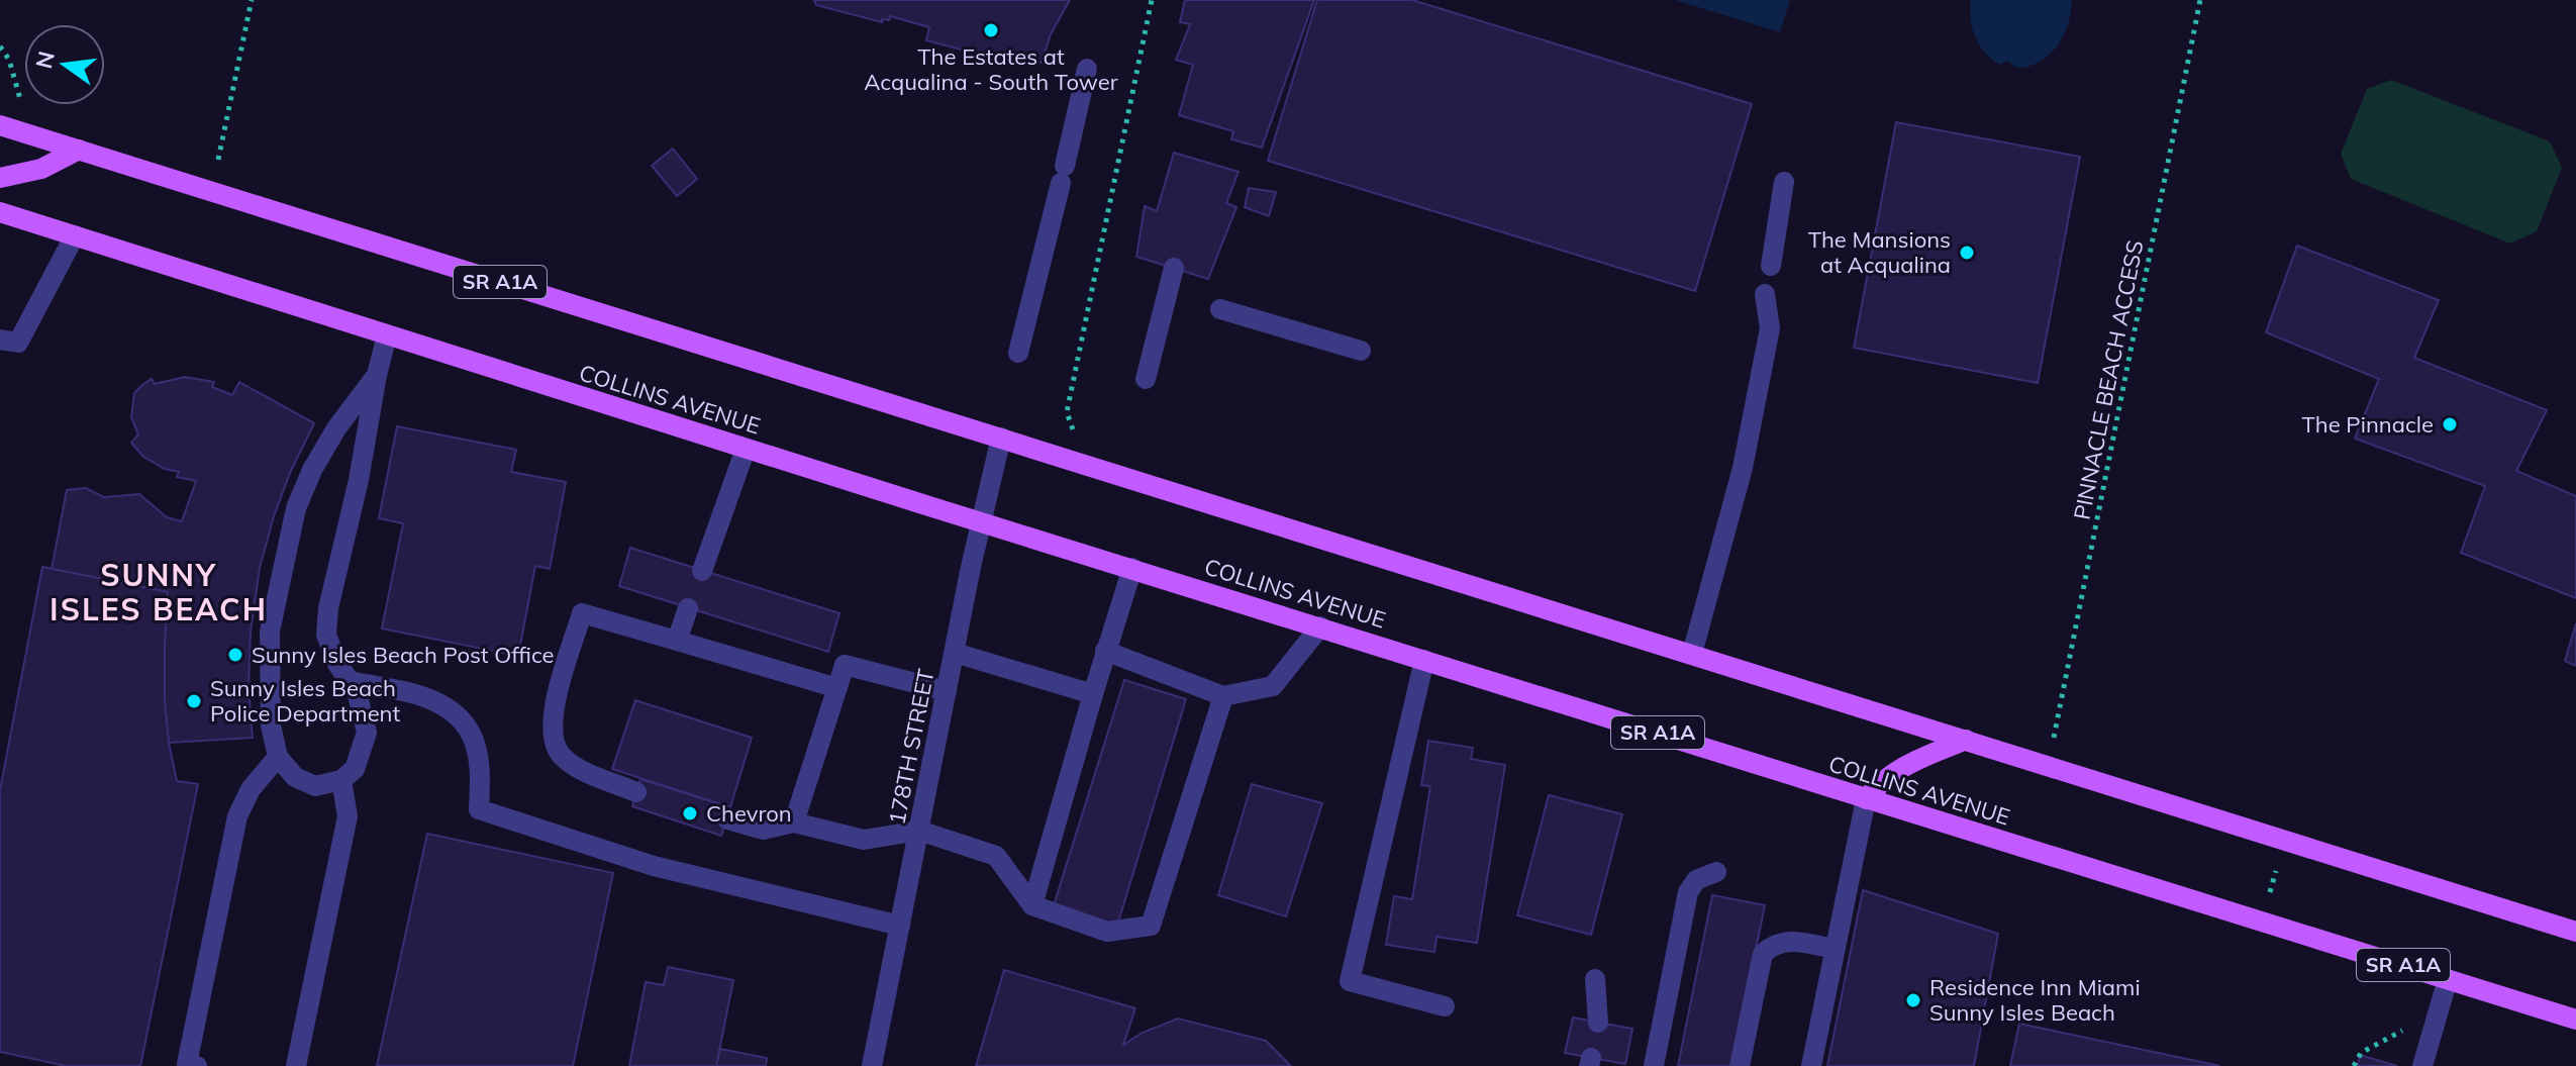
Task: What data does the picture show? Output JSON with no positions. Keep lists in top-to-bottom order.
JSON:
{
  "streets": {
    "main road": ["SR A1A", "COLLINS AVENUE"],
    "street": ["178TH STREET"],
    "path": ["PINNACLE BEACH ACCESS"]
  },
  "crossings": [
    ["SR A1A", "PINNACLE BEACH ACCESS"],
    ["SR A1A", "178TH STREET"],
    ["COLLINS AVENUE", "178TH STREET"]
  ],
  "districts": ["SUNNY ISLES BEACH"],
  "places": [
    "The Estates at Acqualina - South Tower",
    "The Mansions at Acqualina",
    "The Pinnacle",
    "Sunny Isles Beach Post Office",
    "Sunny Isles Beach Police Department",
    "Chevron",
    "Residence Inn Miami Sunny Isles Beach"
  ],
  "north": "left"
}
